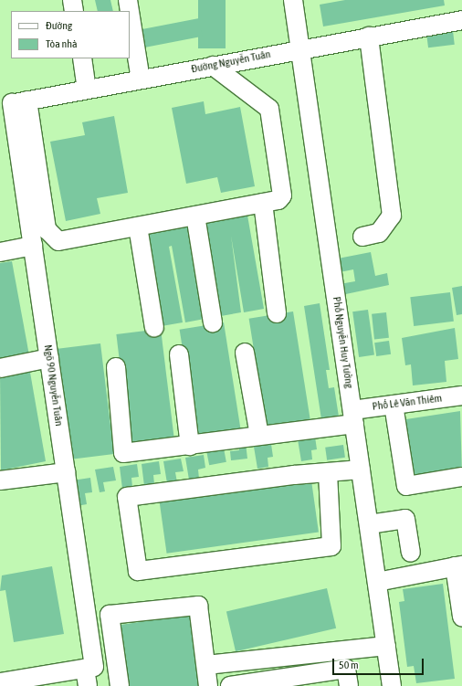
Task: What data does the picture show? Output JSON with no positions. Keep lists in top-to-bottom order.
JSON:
{
  "streets": {
    "street": [
      "Đường Nguyễn Tuân",
      "Phố Nguyễn Huy Tưởng",
      "Ngõ 90 Nguyễn Tuân",
      "Phố Lê Văn Thiêm"
    ]
  },
  "crossings": [
    ["Đường Nguyễn Tuân", "Phố Nguyễn Huy Tưởng"],
    ["Đường Nguyễn Tuân", "Ngõ 90 Nguyễn Tuân"],
    ["Phố Nguyễn Huy Tưởng", "Phố Lê Văn Thiêm"]
  ],
  "legend": ["Đường", "Tòa nhà"],
  "scale_bar": "50 m"
}
